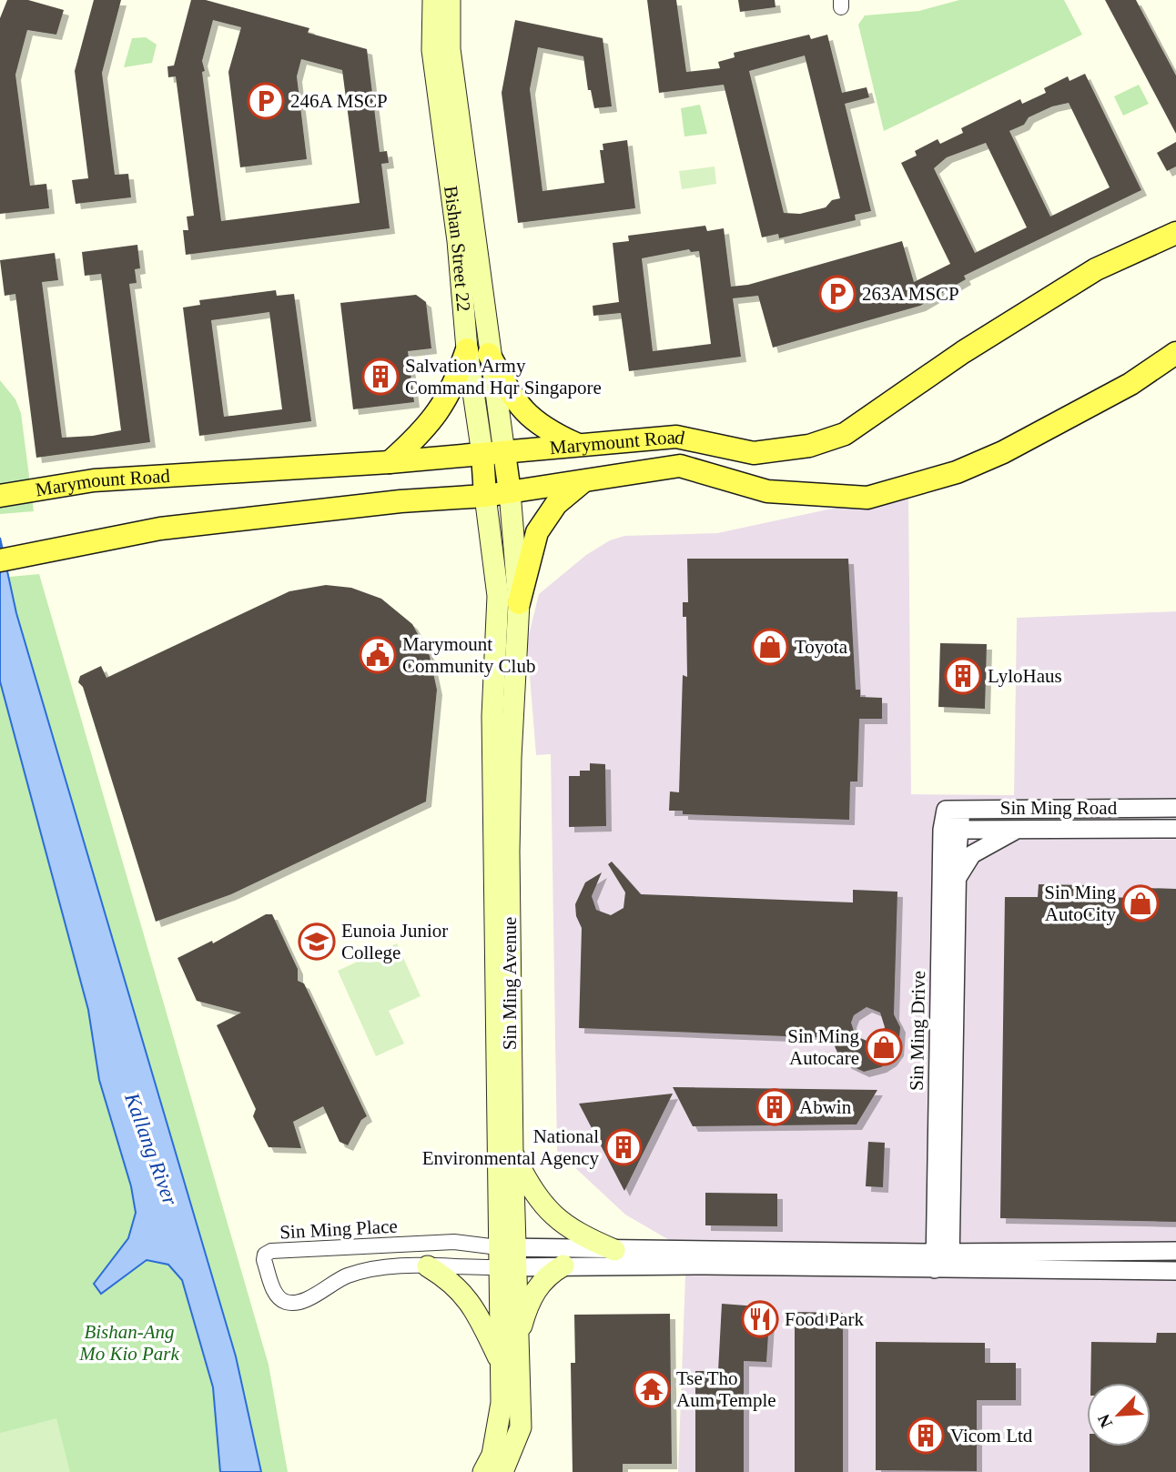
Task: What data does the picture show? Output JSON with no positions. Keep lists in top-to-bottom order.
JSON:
{
  "streets": {
    "main road": ["Bishan Street 22", "Marymount Road", "Sin Ming Avenue"],
    "street": ["Sin Ming Road", "Sin Ming Drive", "Sin Ming Place"]
  },
  "crossings": [
    ["Bishan Street 22", "Marymount Road"],
    ["Bishan Street 22", "Sin Ming Avenue"],
    ["Marymount Road", "Sin Ming Avenue"],
    ["Sin Ming Road", "Sin Ming Drive"],
    ["Sin Ming Avenue", "Sin Ming Place"]
  ],
  "water": ["Kallang River"],
  "parks": ["Bishan-Ang Mo Kio Park"],
  "places": {
    "parking": ["246A MSCP", "263A MSCP"],
    "building": [
      "Salvation Army Command Hqr Singapore",
      "LyloHaus",
      "Abwin",
      "National Environmental Agency",
      "Vicom Ltd"
    ],
    "shop": ["Toyota", "Sin Ming AutoCity", "Sin Ming Autocare"],
    "public building": ["Marymount Community Club"],
    "school or university": ["Eunoia Junior College"],
    "restaurant": ["Food Park"],
    "temple": ["Tse Tho Aum Temple"]
  },
  "north": "bottom left"
}
